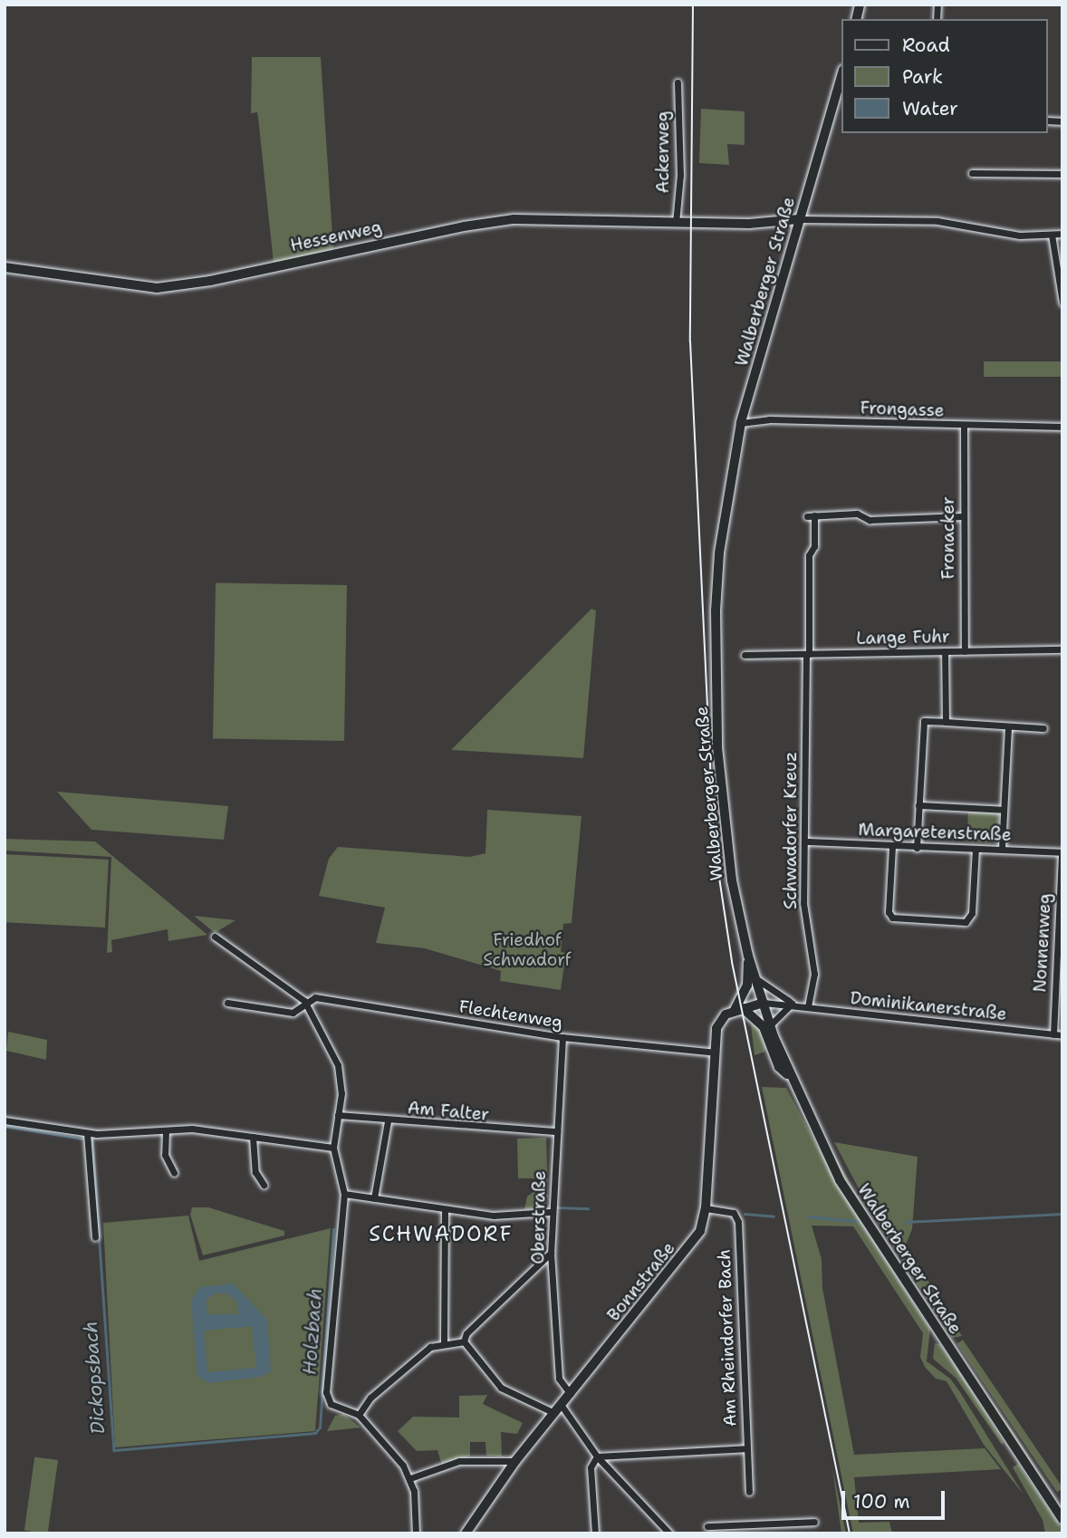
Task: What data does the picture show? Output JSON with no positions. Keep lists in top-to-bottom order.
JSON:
{
  "streets": {
    "street": [
      "Ackerweg",
      "Hessenweg",
      "Walberberger Straße",
      "Frongasse",
      "Fronacker",
      "Lange Fuhr",
      "Schwadorfer Kreuz",
      "Margaretenstraße",
      "Nonnenweg",
      "Dominikanerstraße",
      "Flechtenweg",
      "Am Falter",
      "Oberstraße",
      "Bonnstraße",
      "Am Rheindorfer Bach"
    ]
  },
  "crossings": [
    ["Ackerweg", "Hessenweg"],
    ["Hessenweg", "Walberberger Straße"],
    ["Walberberger Straße", "Frongasse"],
    ["Walberberger Straße", "Dominikanerstraße"],
    ["Walberberger Straße", "Bonnstraße"],
    ["Frongasse", "Fronacker"],
    ["Fronacker", "Lange Fuhr"],
    ["Fronacker", "Schwadorfer Kreuz"],
    ["Lange Fuhr", "Schwadorfer Kreuz"],
    ["Schwadorfer Kreuz", "Margaretenstraße"],
    ["Schwadorfer Kreuz", "Dominikanerstraße"],
    ["Margaretenstraße", "Nonnenweg"],
    ["Nonnenweg", "Dominikanerstraße"],
    ["Flechtenweg", "Oberstraße"],
    ["Flechtenweg", "Bonnstraße"],
    ["Am Falter", "Oberstraße"],
    ["Oberstraße", "Bonnstraße"],
    ["Bonnstraße", "Am Rheindorfer Bach"]
  ],
  "districts": ["SCHWADORF"],
  "water": ["Holzbach", "Dickopsbach"],
  "parks": ["Friedhof Schwadorf"],
  "legend": ["Road", "Park", "Water"],
  "scale_bar": "100 m"
}
